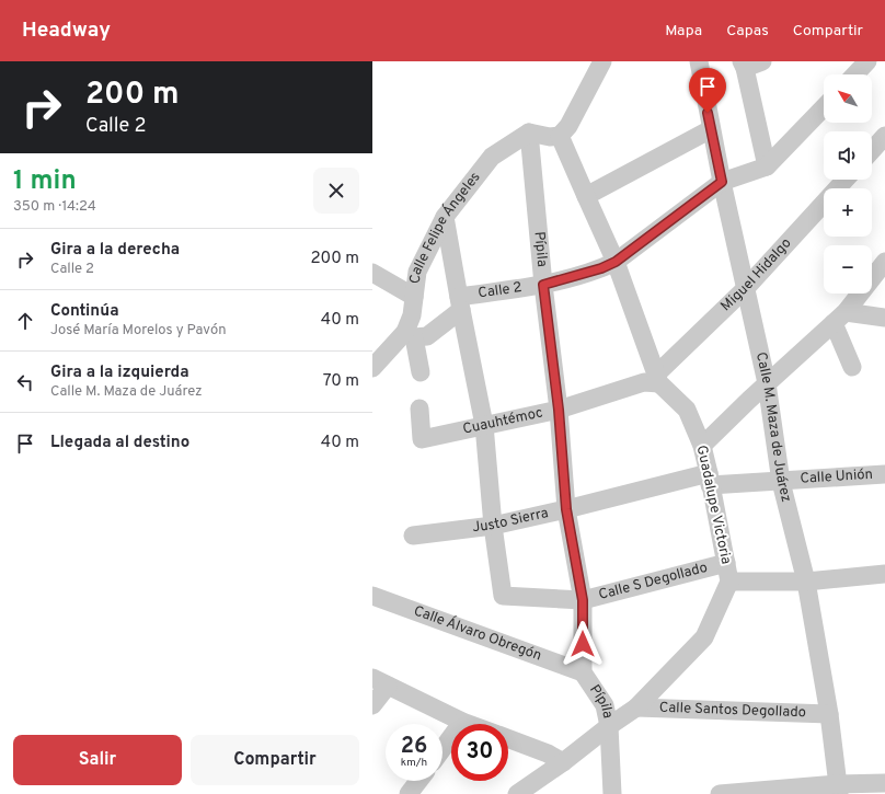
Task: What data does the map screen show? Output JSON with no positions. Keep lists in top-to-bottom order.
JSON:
{
  "streets": {
    "street": [
      "Calle Felipe Ángeles",
      "Pípila",
      "Miguel Hidalgo",
      "Calle 2",
      "Cuauhtémoc",
      "Calle M. Maza de Juárez",
      "Calle Unión",
      "Guadalupe Victoria",
      "Justo Sierra",
      "Calle S Degollado",
      "Calle Álvaro Obregón",
      "Calle Santos Degollado"
    ]
  },
  "crossings": [
    ["Calle Felipe Ángeles", "Pípila"],
    ["Pípila", "Calle 2"],
    ["Pípila", "Cuauhtémoc"],
    ["Pípila", "Guadalupe Victoria"],
    ["Pípila", "Justo Sierra"],
    ["Pípila", "Calle S Degollado"],
    ["Pípila", "Calle Álvaro Obregón"],
    ["Miguel Hidalgo", "Cuauhtémoc"],
    ["Miguel Hidalgo", "Calle M. Maza de Juárez"],
    ["Miguel Hidalgo", "Guadalupe Victoria"],
    ["Calle 2", "Calle M. Maza de Juárez"],
    ["Calle 2", "Guadalupe Victoria"],
    ["Cuauhtémoc", "Guadalupe Victoria"],
    ["Calle M. Maza de Juárez", "Calle Unión"],
    ["Calle M. Maza de Juárez", "Calle Santos Degollado"],
    ["Calle Unión", "Guadalupe Victoria"],
    ["Calle Unión", "Justo Sierra"],
    ["Guadalupe Victoria", "Justo Sierra"],
    ["Guadalupe Victoria", "Calle S Degollado"],
    ["Guadalupe Victoria", "Calle Santos Degollado"],
    ["Justo Sierra", "Calle S Degollado"]
  ],
  "north": "top left",
  "page": {
    "header": "Headway",
    "nav": ["Mapa", "Capas", "Compartir"],
    "turn": ["200 m", "Calle 2"],
    "map_buttons": ["+", "−"],
    "heading": ["1 min", "350 m · 14:24"],
    "list": [
      {
        "name": "Gira a la derecha",
        "note": "Calle 2",
        "value": "200 m"
      },
      {
        "name": "Continúa",
        "note": "José María Morelos y Pavón",
        "value": "40 m"
      },
      {
        "name": "Gira a la izquierda",
        "note": "Calle M. Maza de Juárez",
        "value": "70 m"
      },
      {
        "name": "Llegada al destino",
        "value": "40 m"
      }
    ],
    "speed": "26 km/h",
    "limit": "30",
    "buttons": ["Salir", "Compartir"]
  }
}
